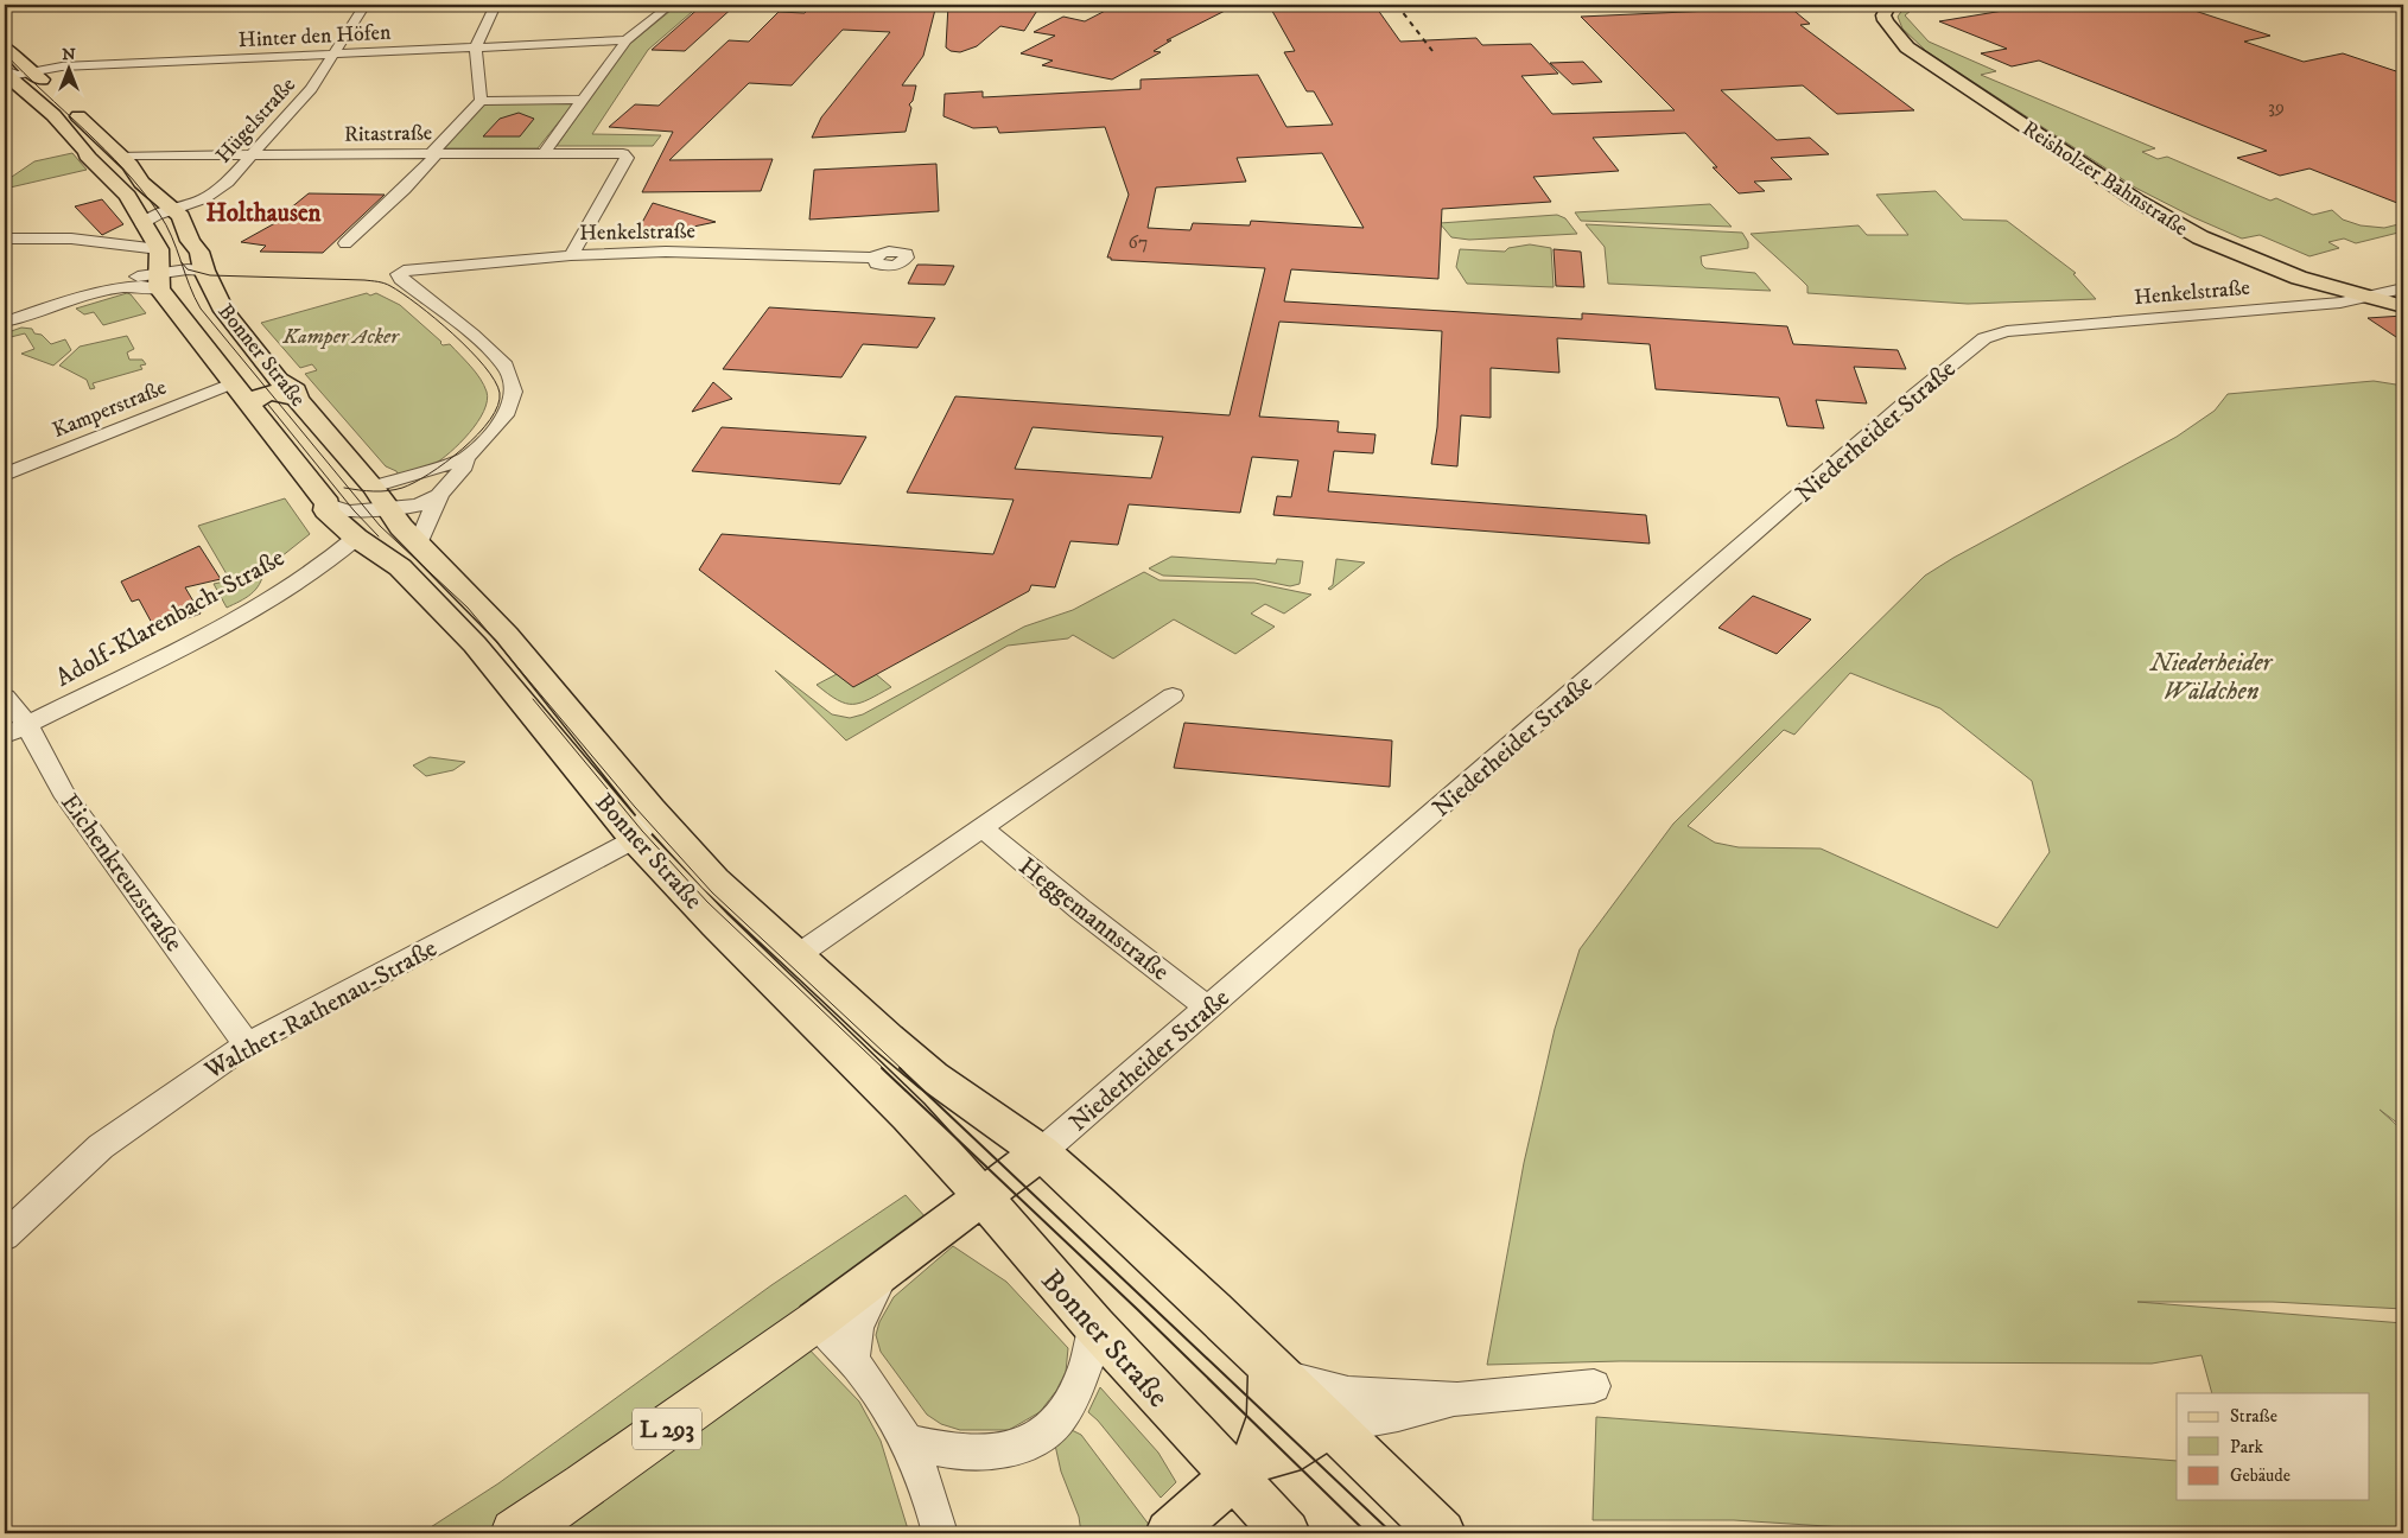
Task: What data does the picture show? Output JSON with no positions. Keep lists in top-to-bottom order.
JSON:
{
  "streets": {
    "highway": ["L 293"],
    "main road": ["Reisholzer Bahnstraße", "Bonner Straße"],
    "street": [
      "Hinter den Höfen",
      "Hügelstraße",
      "Ritastraße",
      "Henkelstraße",
      "Kamperstraße",
      "Niederheider Straße",
      "Adolf-Klarenbach-Straße",
      "Eichenkreuzstraße",
      "Heggemannstraße",
      "Walther-Rathenau-Straße"
    ]
  },
  "crossings": [
    ["Hinter den Höfen", "Hügelstraße"],
    ["Hügelstraße", "Ritastraße"],
    ["Hügelstraße", "Bonner Straße"],
    ["Ritastraße", "Henkelstraße"],
    ["Reisholzer Bahnstraße", "Henkelstraße"],
    ["Henkelstraße", "Niederheider Straße"],
    ["Bonner Straße", "Kamperstraße"],
    ["Bonner Straße", "Niederheider Straße"],
    ["Bonner Straße", "Adolf-Klarenbach-Straße"],
    ["Bonner Straße", "Walther-Rathenau-Straße"],
    ["Niederheider Straße", "Heggemannstraße"],
    ["Adolf-Klarenbach-Straße", "Eichenkreuzstraße"],
    ["Eichenkreuzstraße", "Walther-Rathenau-Straße"]
  ],
  "districts": ["Holthausen"],
  "parks": ["Kamper Acker", "Niederheider Wäldchen"],
  "house_numbers": ["39", "67"],
  "legend": ["Straße", "Park", "Gebäude"],
  "north": "top"
}
